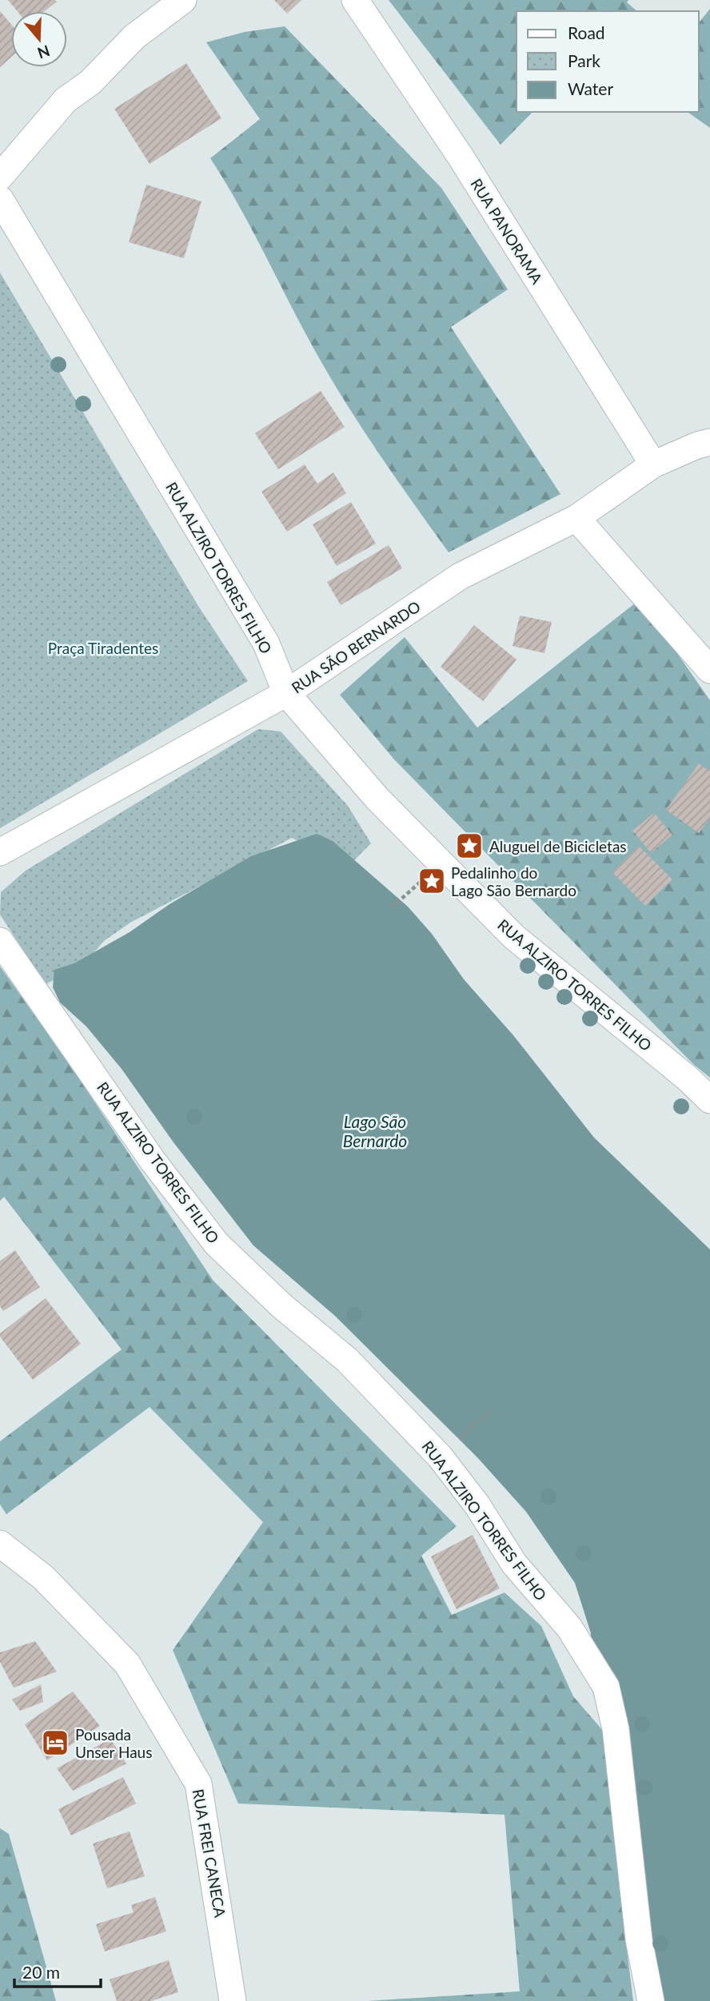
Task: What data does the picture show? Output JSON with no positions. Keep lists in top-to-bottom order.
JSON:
{
  "streets": {
    "street": [
      "RUA PANORAMA",
      "RUA ALZIRO TORRES FILHO",
      "RUA SÃO BERNARDO",
      "RUA FREI CANECA"
    ]
  },
  "crossings": [
    ["RUA PANORAMA", "RUA SÃO BERNARDO"],
    ["RUA ALZIRO TORRES FILHO", "RUA SÃO BERNARDO"]
  ],
  "water": ["Lago São Bernardo"],
  "parks": ["Praça Tiradentes"],
  "places": {
    "place": ["Aluguel de Bicicletas", "Pedalinho do Lago São Bernardo"],
    "hotel": ["Pousada Unser Haus"]
  },
  "legend": ["Road", "Park", "Water"],
  "scale_bar": "20 m",
  "north": "bottom"
}
